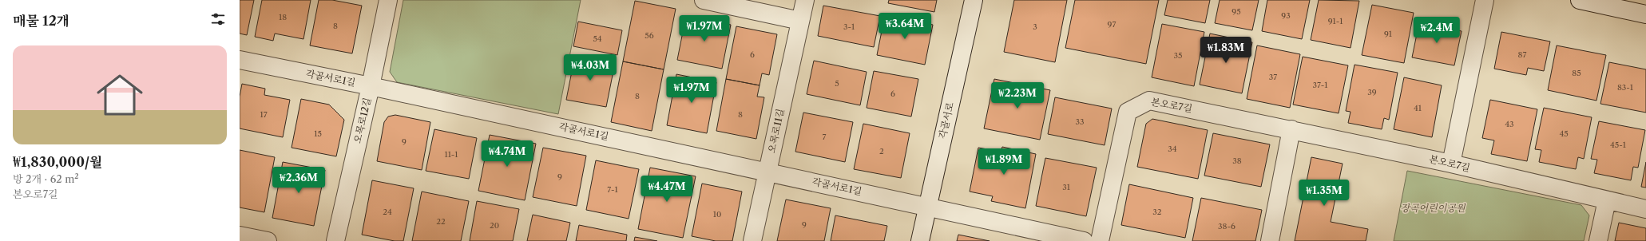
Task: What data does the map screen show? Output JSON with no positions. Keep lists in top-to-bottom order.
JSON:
{
  "streets": {
    "street": [
      "각골서로1길",
      "본오로7길",
      "오목로12길",
      "각골서로",
      "오목로11길"
    ]
  },
  "crossings": [
    ["각골서로1길", "오목로12길"],
    ["각골서로1길", "각골서로"],
    ["각골서로1길", "오목로11길"]
  ],
  "parks": ["장곡어린이공원"],
  "house_numbers": [
    "95",
    "93",
    "18",
    "91-1",
    "97",
    "8",
    "3-1",
    "3",
    "91",
    "56",
    "54",
    "6",
    "87",
    "35",
    "85",
    "37",
    "5",
    "37-1",
    "83-1",
    "39",
    "6",
    "8",
    "41",
    "17",
    "8",
    "33",
    "43",
    "15",
    "45",
    "7",
    "9",
    "45-1",
    "34",
    "2",
    "11-1",
    "38",
    "9",
    "31",
    "7-1",
    "24",
    "32",
    "10",
    "22",
    "9",
    "20",
    "38-6"
  ],
  "page": {
    "heading": "매물 12개",
    "price": [
      "₩3.64M",
      "₩1.97M",
      "₩2.4M",
      "₩1.83M",
      "₩4.03M",
      "₩1.97M",
      "₩2.23M",
      "₩4.74M",
      "₩1.89M",
      "₩2.36M",
      "₩4.47M",
      "₩1.35M"
    ],
    "list": [
      {
        "name": "₩1,830,000/월",
        "note": "방 2개 · 62 m² · 본오로7길"
      }
    ]
  }
}
